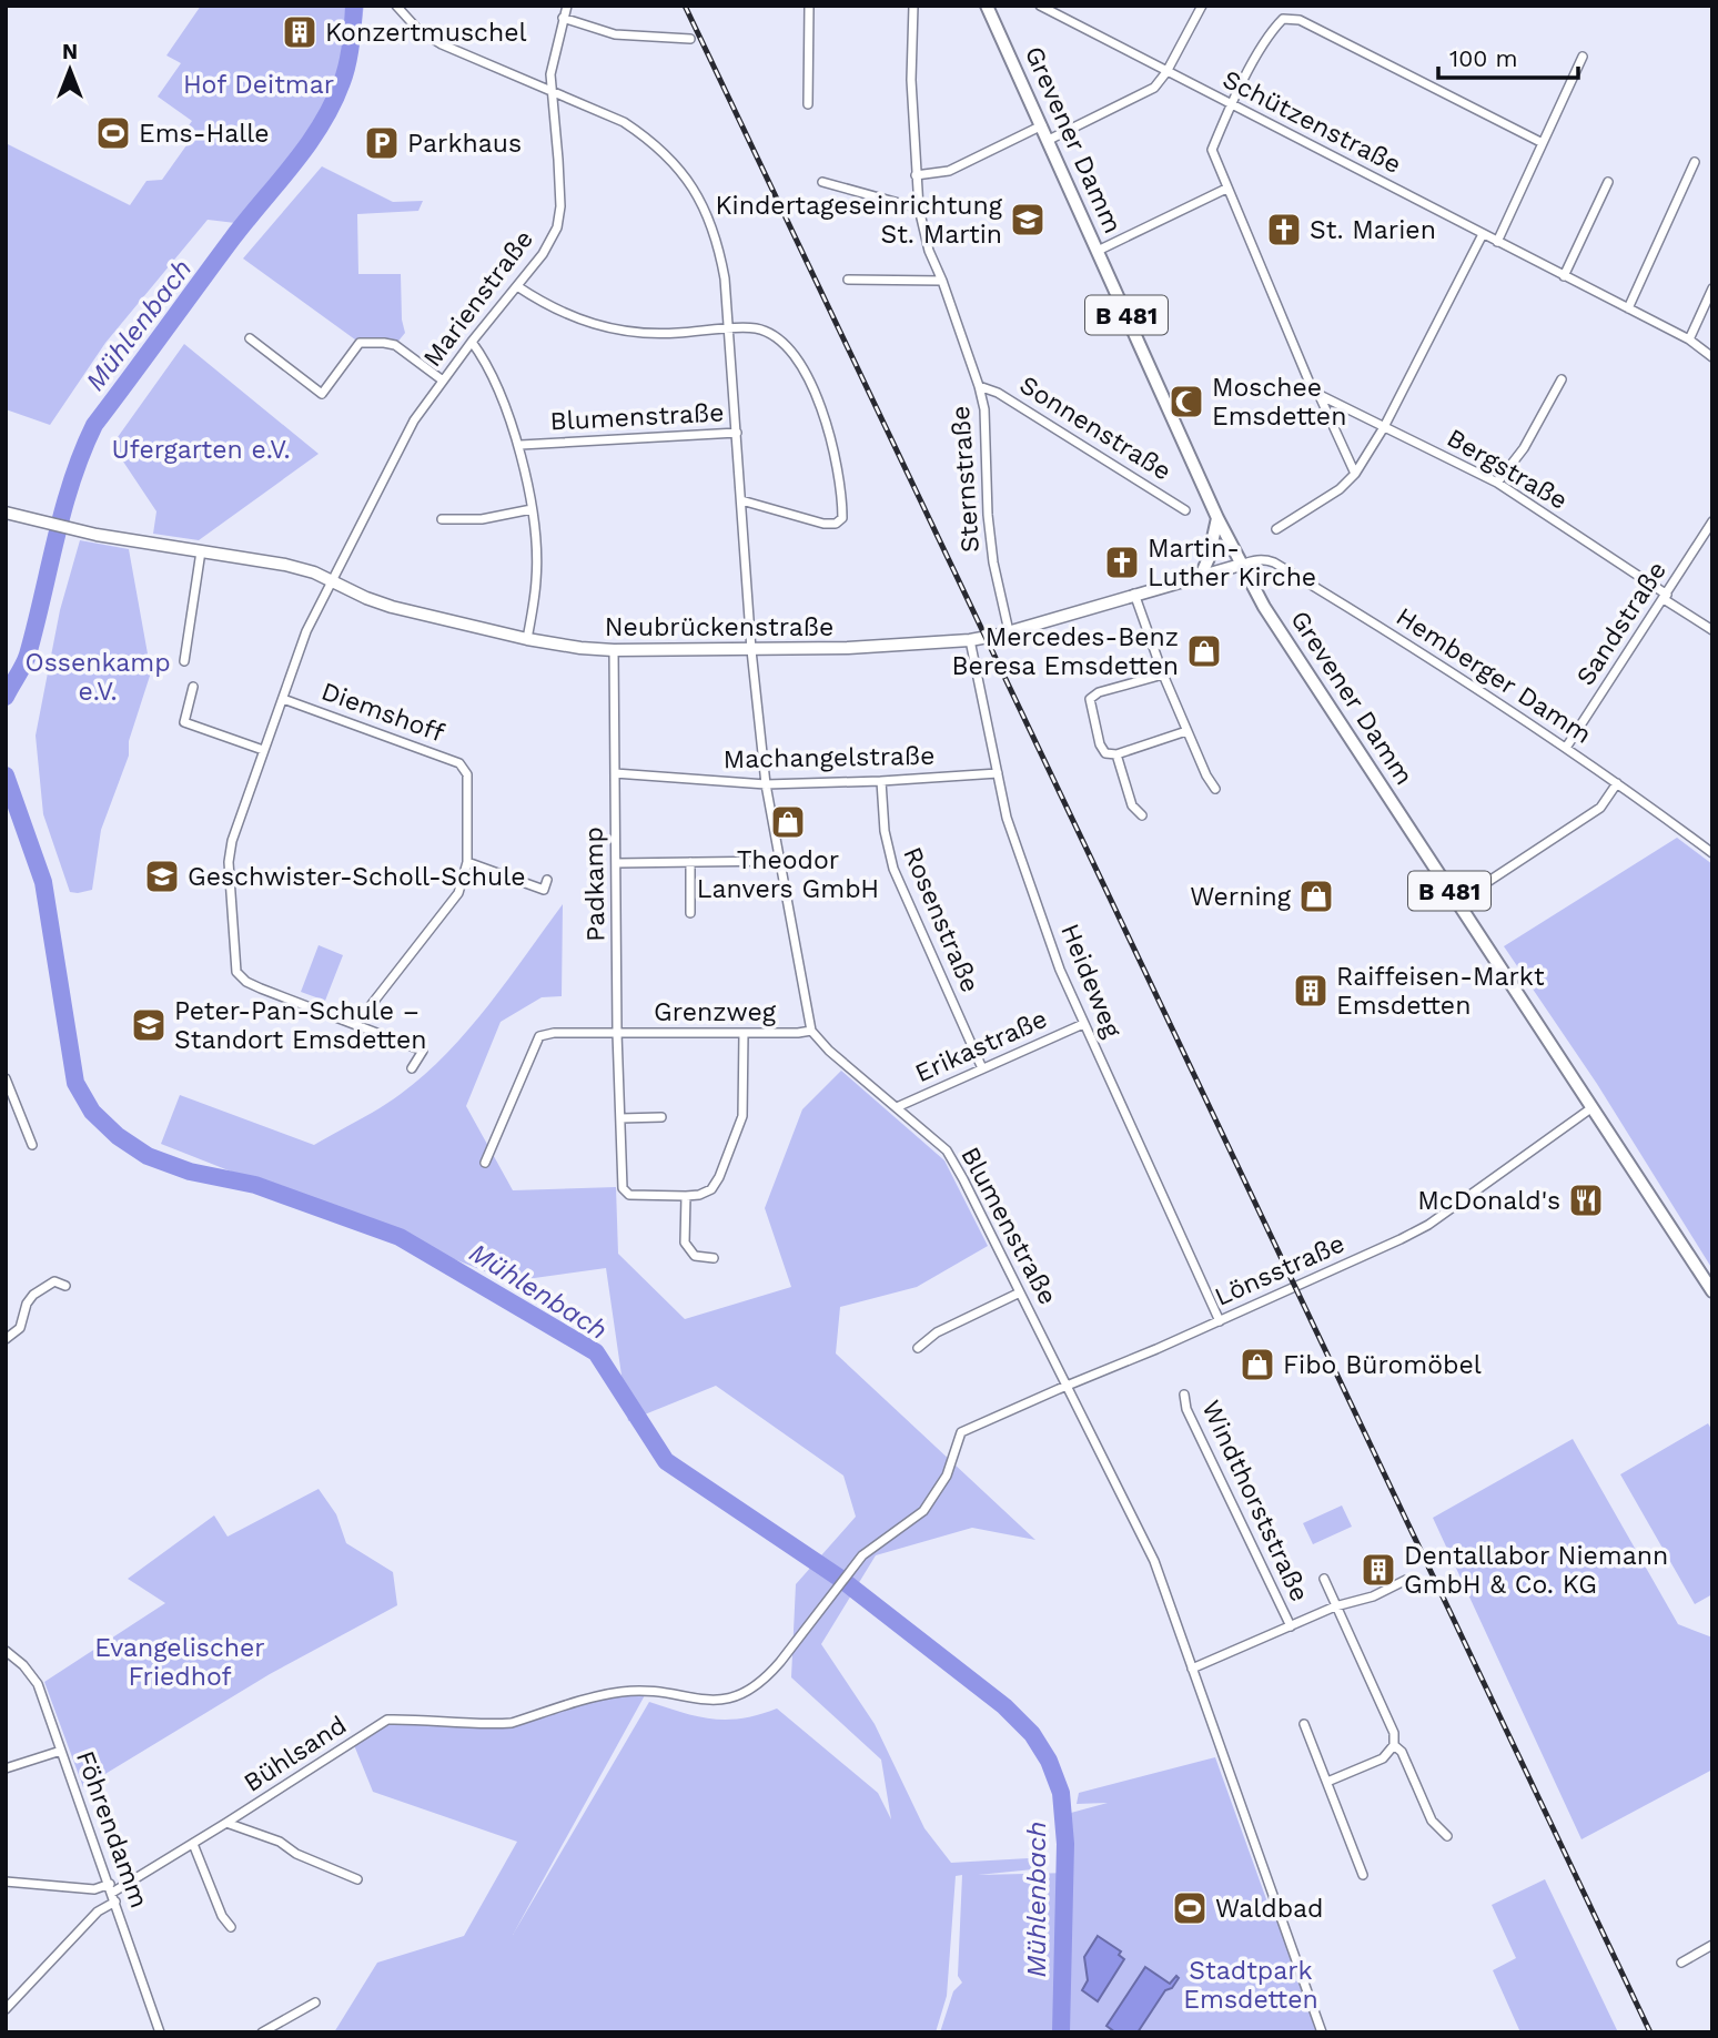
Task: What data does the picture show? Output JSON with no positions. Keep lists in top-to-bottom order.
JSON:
{
  "streets": {
    "main road": ["Grevener Damm", "B 481"],
    "street": [
      "Schützenstraße",
      "Marienstraße",
      "Blumenstraße",
      "Sonnenstraße",
      "Bergstraße",
      "Sternstraße",
      "Sandstraße",
      "Neubrückenstraße",
      "Hemberger Damm",
      "Diemshoff",
      "Machangelstraße",
      "Padkamp",
      "Rosenstraße",
      "Heideweg",
      "Grenzweg",
      "Erikastraße",
      "Lönsstraße",
      "Windthorststraße",
      "Bühlsand",
      "Föhrendamm"
    ]
  },
  "crossings": [
    ["Grevener Damm", "Neubrückenstraße"],
    ["Grevener Damm", "Hemberger Damm"],
    ["Grevener Damm", "Lönsstraße"],
    ["Marienstraße", "Neubrückenstraße"],
    ["Marienstraße", "Diemshoff"],
    ["Blumenstraße", "Neubrückenstraße"],
    ["Blumenstraße", "Machangelstraße"],
    ["Blumenstraße", "Grenzweg"],
    ["Blumenstraße", "Erikastraße"],
    ["Blumenstraße", "Lönsstraße"],
    ["Sonnenstraße", "Sternstraße"],
    ["Bergstraße", "Sandstraße"],
    ["Sternstraße", "Neubrückenstraße"],
    ["Sandstraße", "Hemberger Damm"],
    ["Neubrückenstraße", "Hemberger Damm"],
    ["Neubrückenstraße", "Diemshoff"],
    ["Neubrückenstraße", "Padkamp"],
    ["Neubrückenstraße", "Heideweg"],
    ["Machangelstraße", "Padkamp"],
    ["Machangelstraße", "Rosenstraße"],
    ["Machangelstraße", "Heideweg"],
    ["Padkamp", "Grenzweg"],
    ["Rosenstraße", "Erikastraße"],
    ["Heideweg", "Erikastraße"],
    ["Heideweg", "Lönsstraße"],
    ["Lönsstraße", "Bühlsand"],
    ["Bühlsand", "Föhrendamm"]
  ],
  "water": ["Mühlenbach"],
  "parks": [
    "Hof Deitmar",
    "Ufergarten e.V.",
    "Ossenkamp e.V.",
    "Evangelischer Friedhof",
    "Stadtpark Emsdetten"
  ],
  "places": {
    "building": ["Konzertmuschel", "Raiffeisen-Markt Emsdetten", "Dentallabor Niemann GmbH & Co. KG"],
    "sports": ["Ems-Halle", "Waldbad"],
    "parking": ["Parkhaus"],
    "school or university": ["Kindertageseinrichtung St. Martin", "Geschwister-Scholl-Schule", "Peter-Pan-Schule – Standort Emsdetten"],
    "church": ["St. Marien", "Martin- Luther Kirche"],
    "mosque": ["Moschee Emsdetten"],
    "shop": [
      "Mercedes-Benz Beresa Emsdetten",
      "Theodor Lanvers GmbH",
      "Werning",
      "Fibo Büromöbel"
    ],
    "restaurant": ["McDonald's"]
  },
  "scale_bar": "100 m",
  "north": "top"
}
